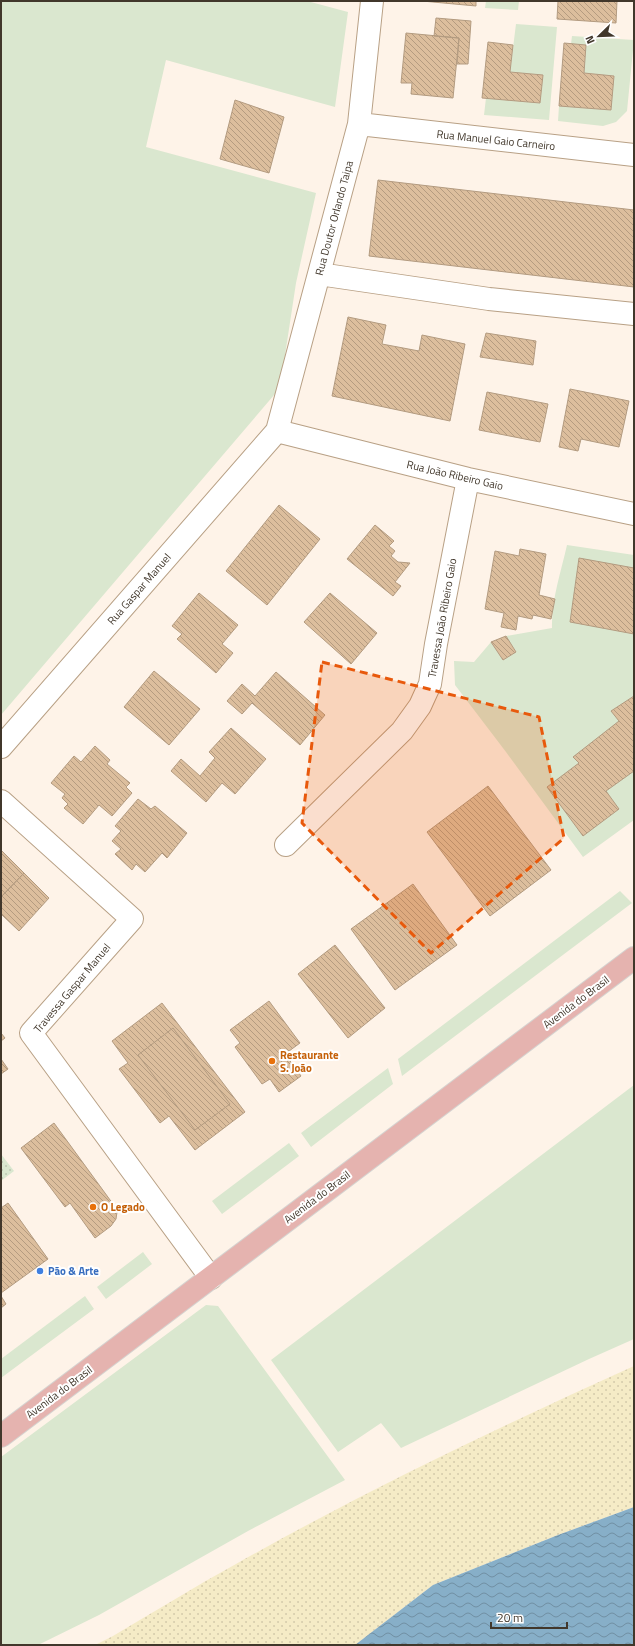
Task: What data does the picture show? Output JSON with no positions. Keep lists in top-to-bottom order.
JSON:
{
  "streets": {
    "main road": ["Avenida do Brasil"],
    "street": [
      "Rua Manuel Gaio Carneiro",
      "Rua Doutor Orlando Taipa",
      "Rua João Ribeiro Gaio",
      "Rua Gaspar Manuel",
      "Travessa João Ribeiro Gaio",
      "Travessa Gaspar Manuel"
    ]
  },
  "crossings": [
    ["Rua Manuel Gaio Carneiro", "Rua Doutor Orlando Taipa"],
    ["Rua Doutor Orlando Taipa", "Rua João Ribeiro Gaio"],
    ["Rua Doutor Orlando Taipa", "Rua Gaspar Manuel"],
    ["Rua João Ribeiro Gaio", "Rua Gaspar Manuel"],
    ["Rua João Ribeiro Gaio", "Travessa João Ribeiro Gaio"],
    ["Travessa Gaspar Manuel", "Avenida do Brasil"]
  ],
  "places": ["Restaurante S. João", "O Legado", "Pão & Arte"],
  "scale_bar": "20 m",
  "north": "bottom left"
}
